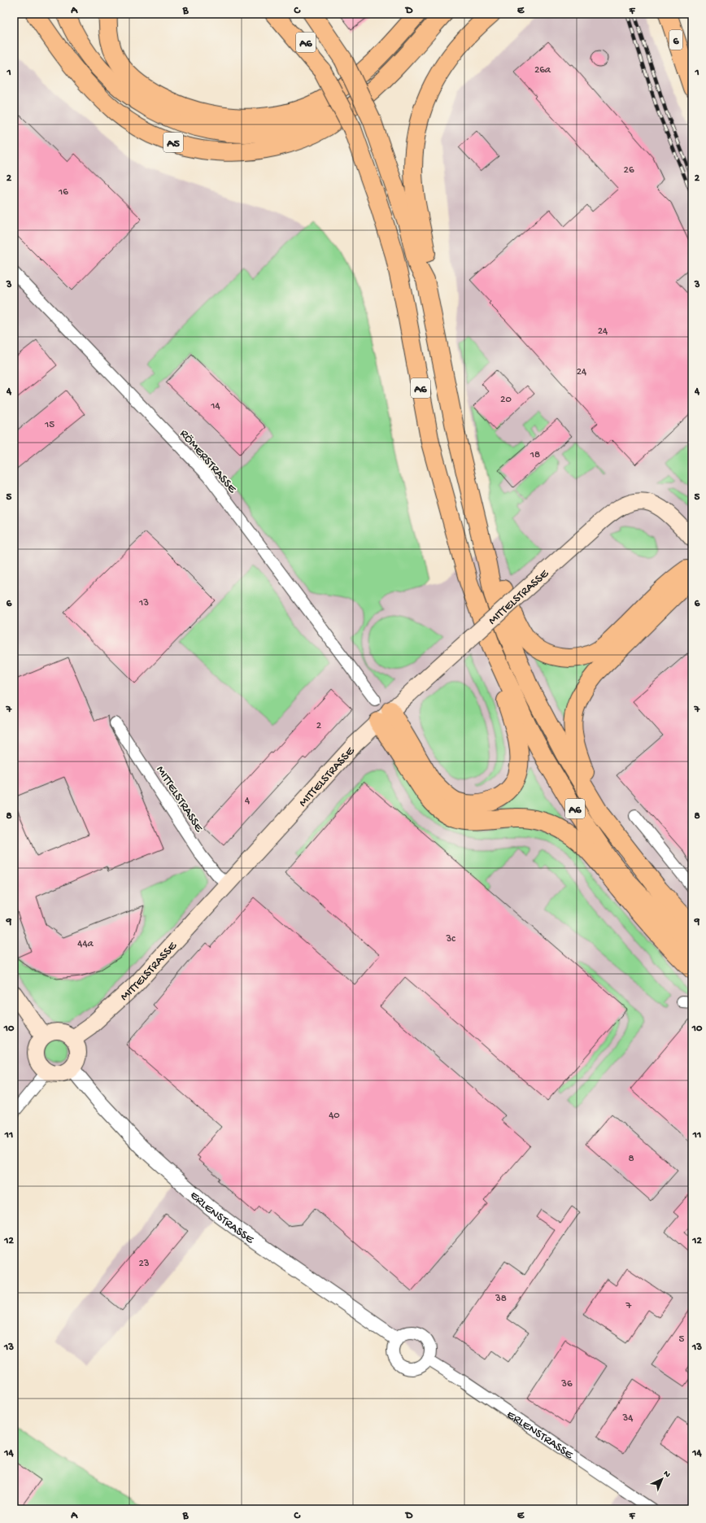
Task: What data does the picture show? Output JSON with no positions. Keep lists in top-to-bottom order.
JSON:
{
  "streets": {
    "main road": [
      "6",
      "A6",
      "A5",
      "MITTELSTRASSE"
    ],
    "street": ["RÖMERSTRASSE", "ERLENSTRASSE"]
  },
  "crossings": [
    ["MITTELSTRASSE", "ERLENSTRASSE"]
  ],
  "house_numbers": [
    "26a",
    "26",
    "16",
    "24",
    "24",
    "20",
    "14",
    "15",
    "18",
    "13",
    "2",
    "4",
    "3c",
    "44a",
    "40",
    "8",
    "23",
    "38",
    "7",
    "5",
    "36",
    "34"
  ],
  "north": "top right",
  "grid": {
    "columns": [
      "A",
      "B",
      "C",
      "D",
      "E",
      "F"
    ],
    "rows": [
      "1",
      "2",
      "3",
      "4",
      "5",
      "6",
      "7",
      "8",
      "9",
      "10",
      "11",
      "12",
      "13",
      "14"
    ]
  }
}
